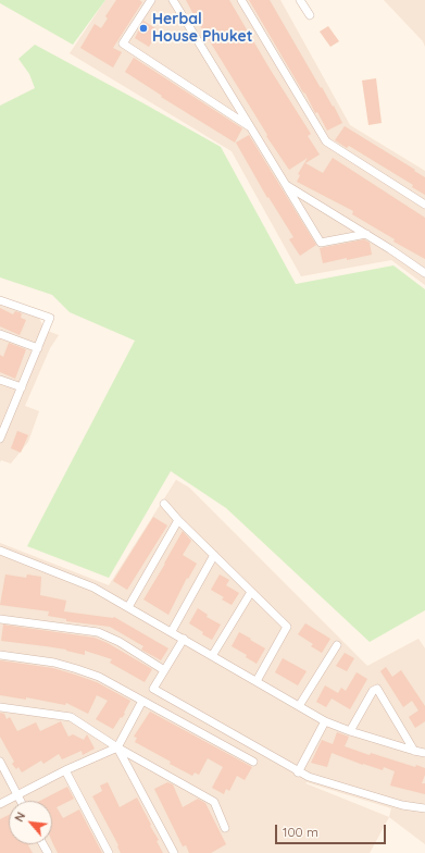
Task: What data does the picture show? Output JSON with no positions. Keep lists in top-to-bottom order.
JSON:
{
  "places": ["Herbal House Phuket"],
  "scale_bar": "100 m",
  "north": "top left"
}
